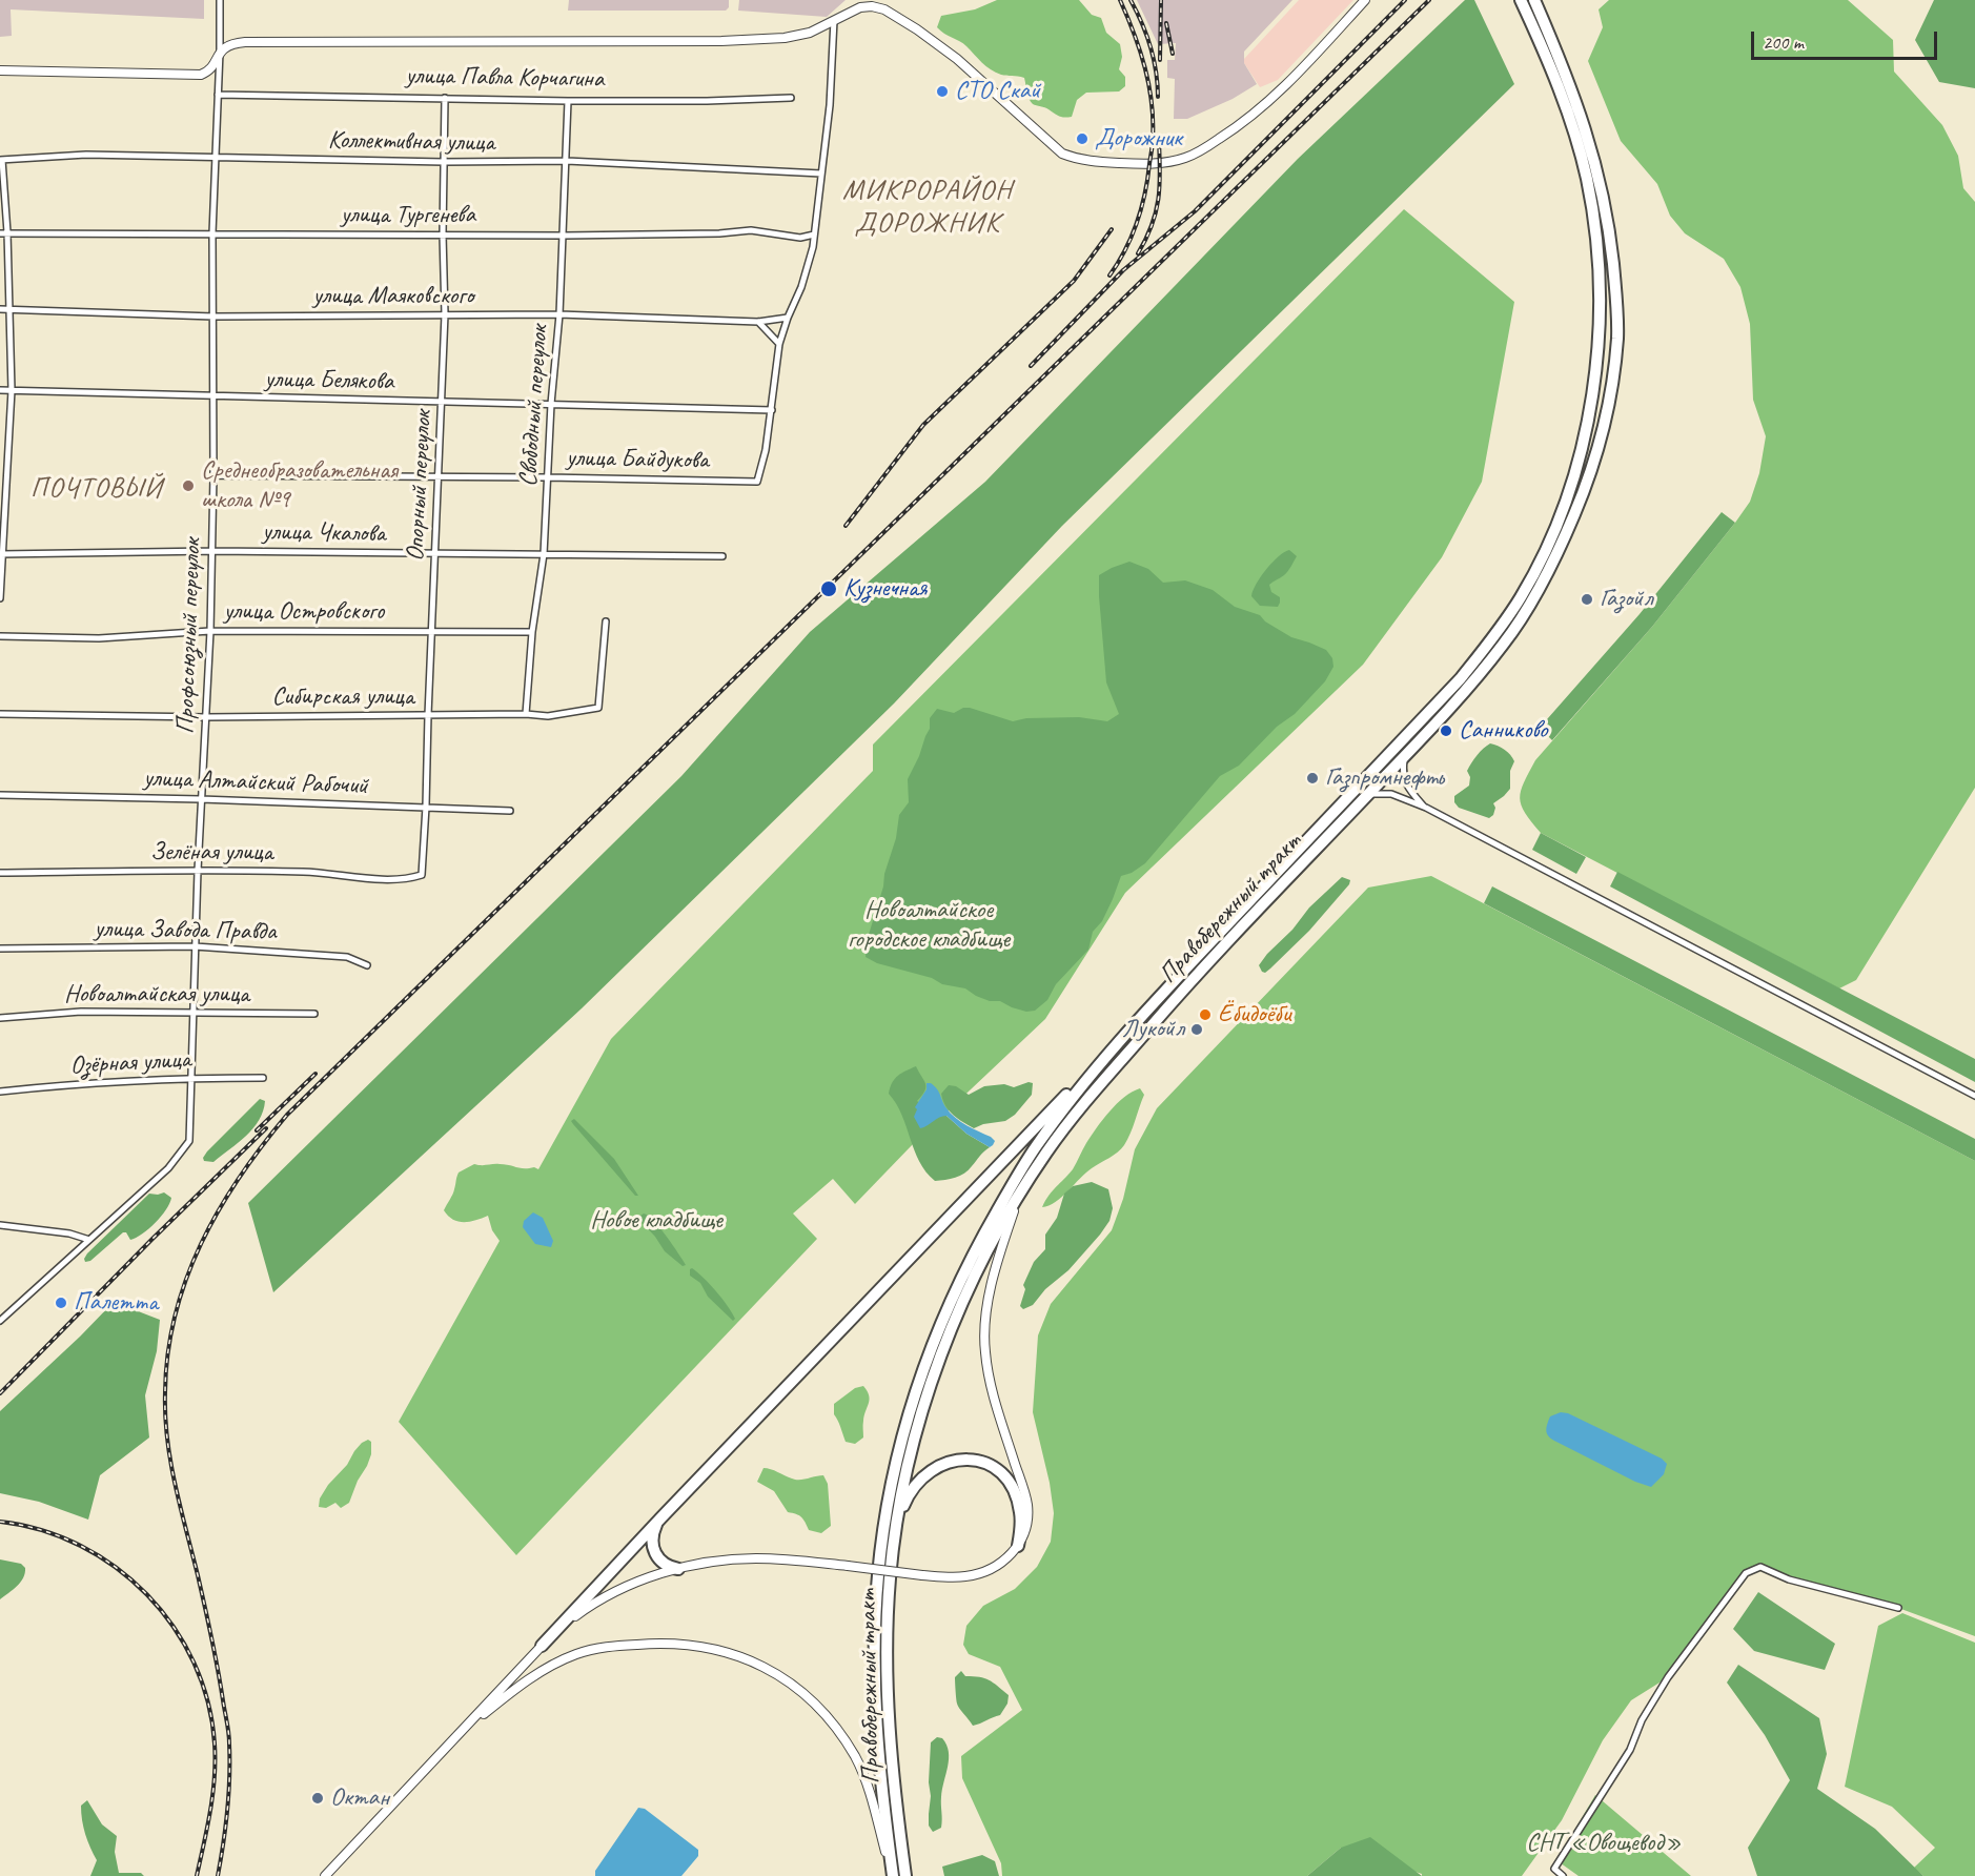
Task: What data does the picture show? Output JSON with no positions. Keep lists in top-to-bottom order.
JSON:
{
  "streets": {
    "highway": ["Правобережный тракт"],
    "street": [
      "улица Павла Корчагина",
      "Коллективная улица",
      "улица Тургенева",
      "улица Маяковского",
      "улица Белякова",
      "Свободный переулок",
      "улица Байдукова",
      "Опорный переулок",
      "улица Чкалова",
      "улица Островского",
      "Профсоюзный переулок",
      "Сибирская улица",
      "улица Алтайский Рабочий",
      "Зелёная улица",
      "улица Завода Правда",
      "Новоалтайская улица",
      "Озёрная улица"
    ]
  },
  "crossings": [
    ["улица Павла Корчагина", "Свободный переулок"],
    ["улица Павла Корчагина", "Опорный переулок"],
    ["улица Павла Корчагина", "Профсоюзный переулок"],
    ["Коллективная улица", "Свободный переулок"],
    ["Коллективная улица", "Опорный переулок"],
    ["Коллективная улица", "Профсоюзный переулок"],
    ["улица Тургенева", "Свободный переулок"],
    ["улица Тургенева", "Опорный переулок"],
    ["улица Тургенева", "Профсоюзный переулок"],
    ["улица Маяковского", "Свободный переулок"],
    ["улица Маяковского", "Опорный переулок"],
    ["улица Маяковского", "Профсоюзный переулок"],
    ["улица Белякова", "Свободный переулок"],
    ["улица Белякова", "улица Байдукова"],
    ["улица Белякова", "Опорный переулок"],
    ["улица Белякова", "Профсоюзный переулок"],
    ["Свободный переулок", "улица Байдукова"],
    ["Свободный переулок", "улица Чкалова"],
    ["Свободный переулок", "улица Островского"],
    ["Свободный переулок", "Сибирская улица"],
    ["улица Байдукова", "Опорный переулок"],
    ["улица Байдукова", "Профсоюзный переулок"],
    ["Опорный переулок", "улица Чкалова"],
    ["Опорный переулок", "улица Островского"],
    ["Опорный переулок", "Сибирская улица"],
    ["Опорный переулок", "улица Алтайский Рабочий"],
    ["Опорный переулок", "Зелёная улица"],
    ["улица Чкалова", "Профсоюзный переулок"],
    ["улица Островского", "Профсоюзный переулок"],
    ["Профсоюзный переулок", "Сибирская улица"],
    ["Профсоюзный переулок", "улица Алтайский Рабочий"],
    ["Профсоюзный переулок", "Зелёная улица"],
    ["Профсоюзный переулок", "улица Завода Правда"],
    ["Профсоюзный переулок", "Новоалтайская улица"],
    ["Профсоюзный переулок", "Озёрная улица"]
  ],
  "districts": ["МИКРОРАЙОН ДОРОЖНИК", "ПОЧТОВЫЙ"],
  "parks": ["Новоалтайское городское кладбище", "Новое кладбище", "СНТ «Овощевод»"],
  "places": [
    "СТО Скай",
    "Дорожник",
    "Среднеобразовательная школа №9",
    "Кузнечная",
    "Газойл",
    "Санниково",
    "Газпромнефть",
    "Ёбидоёби",
    "Лукойл",
    "Палетта",
    "Октан"
  ],
  "scale_bar": "200 m"
}
